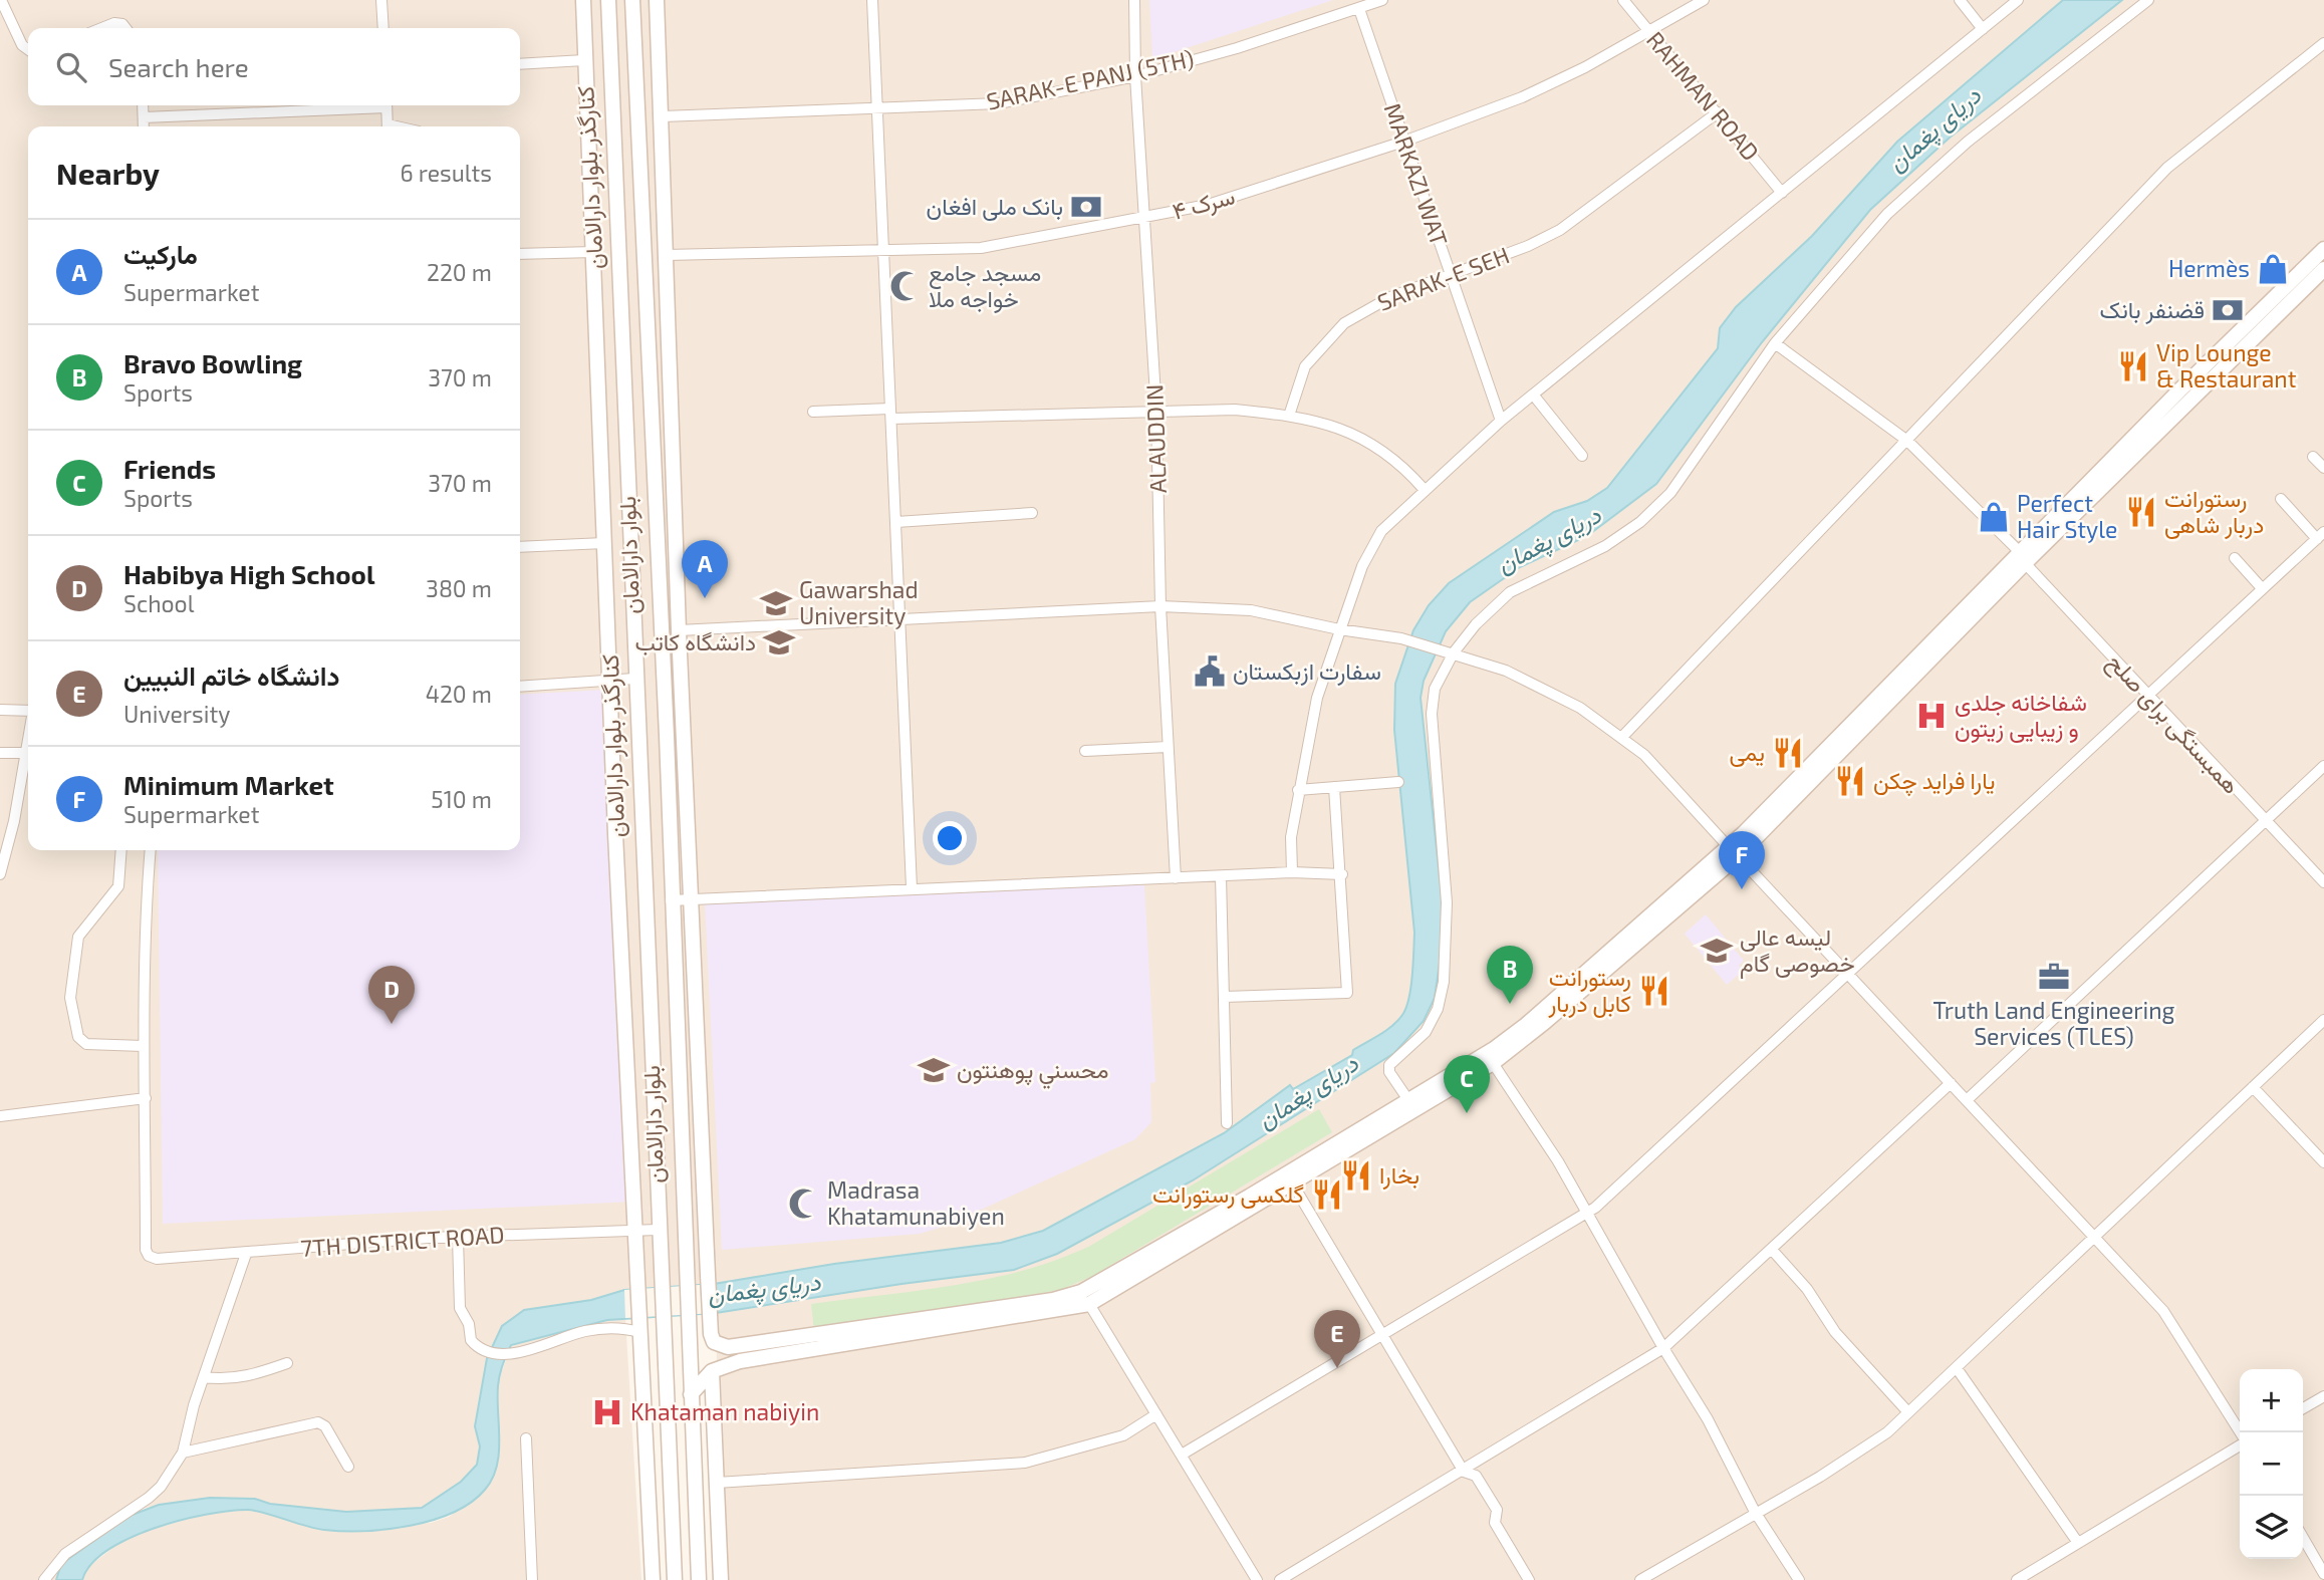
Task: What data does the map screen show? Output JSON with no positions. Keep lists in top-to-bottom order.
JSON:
{
  "streets": {
    "main road": ["کنارگذر بلوار دارالامان", "بلوار دارالامان"],
    "street": [
      "SARAK-E PANJ (5TH)",
      "RAHMAN ROAD",
      "MARKAZI WAT",
      "سرک ۴",
      "SARAK-E SEH",
      "ALAUDDIN",
      "همبستگی برای صلح",
      "7TH DISTRICT ROAD"
    ]
  },
  "crossings": [
    ["SARAK-E PANJ (5TH)", "MARKAZI WAT"],
    ["SARAK-E PANJ (5TH)", "ALAUDDIN"],
    ["RAHMAN ROAD", "سرک ۴"],
    ["RAHMAN ROAD", "SARAK-E SEH"],
    ["MARKAZI WAT", "سرک ۴"],
    ["MARKAZI WAT", "SARAK-E SEH"],
    ["کنارگذر بلوار دارالامان", "7TH DISTRICT ROAD"],
    ["سرک ۴", "ALAUDDIN"],
    ["بلوار دارالامان", "7TH DISTRICT ROAD"]
  ],
  "water": ["دریای پغمان"],
  "places": {
    "bank": ["بانک ملی افغان", "قضنفر بانک"],
    "shop": ["Hermès", "Perfect Hair Style"],
    "mosque": ["مسجد جامع خواجه ملا", "Madrasa Khatamunabiyen"],
    "restaurant": [
      "Vip Lounge & Restaurant",
      "رستورانت دربار شاهی",
      "یمی",
      "یارا فراید چکن",
      "رستورانت کابل دربار",
      "بخارا",
      "گلکسی رستورانت"
    ],
    "school or university": [
      "Gawarshad University",
      "دانشگاه کاتب",
      "لیسه عالی خصوصی گام",
      "محسني پوهنتون"
    ],
    "public building": ["سفارت ازبکستان"],
    "hospital": ["شفاخانه جلدی و زیبایی زیتون", "Khataman nabiyin"],
    "office": ["Truth Land Engineering Services (TLES)"]
  },
  "page": {
    "search": "Search here",
    "heading": ["Nearby", "6 results"],
    "list": [
      {
        "mark": "A",
        "name": "مارکیت",
        "note": "Supermarket",
        "value": "220 m"
      },
      {
        "mark": "B",
        "name": "Bravo Bowling",
        "note": "Sports",
        "value": "370 m"
      },
      {
        "mark": "C",
        "name": "Friends",
        "note": "Sports",
        "value": "370 m"
      },
      {
        "mark": "D",
        "name": "Habibya High School",
        "note": "School",
        "value": "380 m"
      },
      {
        "mark": "E",
        "name": "دانشگاه خاتم النبیین",
        "note": "University",
        "value": "420 m"
      },
      {
        "mark": "F",
        "name": "Minimum Market",
        "note": "Supermarket",
        "value": "510 m"
      }
    ],
    "pins": [
      "A",
      "F",
      "B",
      "D",
      "C",
      "E"
    ],
    "map_buttons": ["+", "−"]
  }
}
